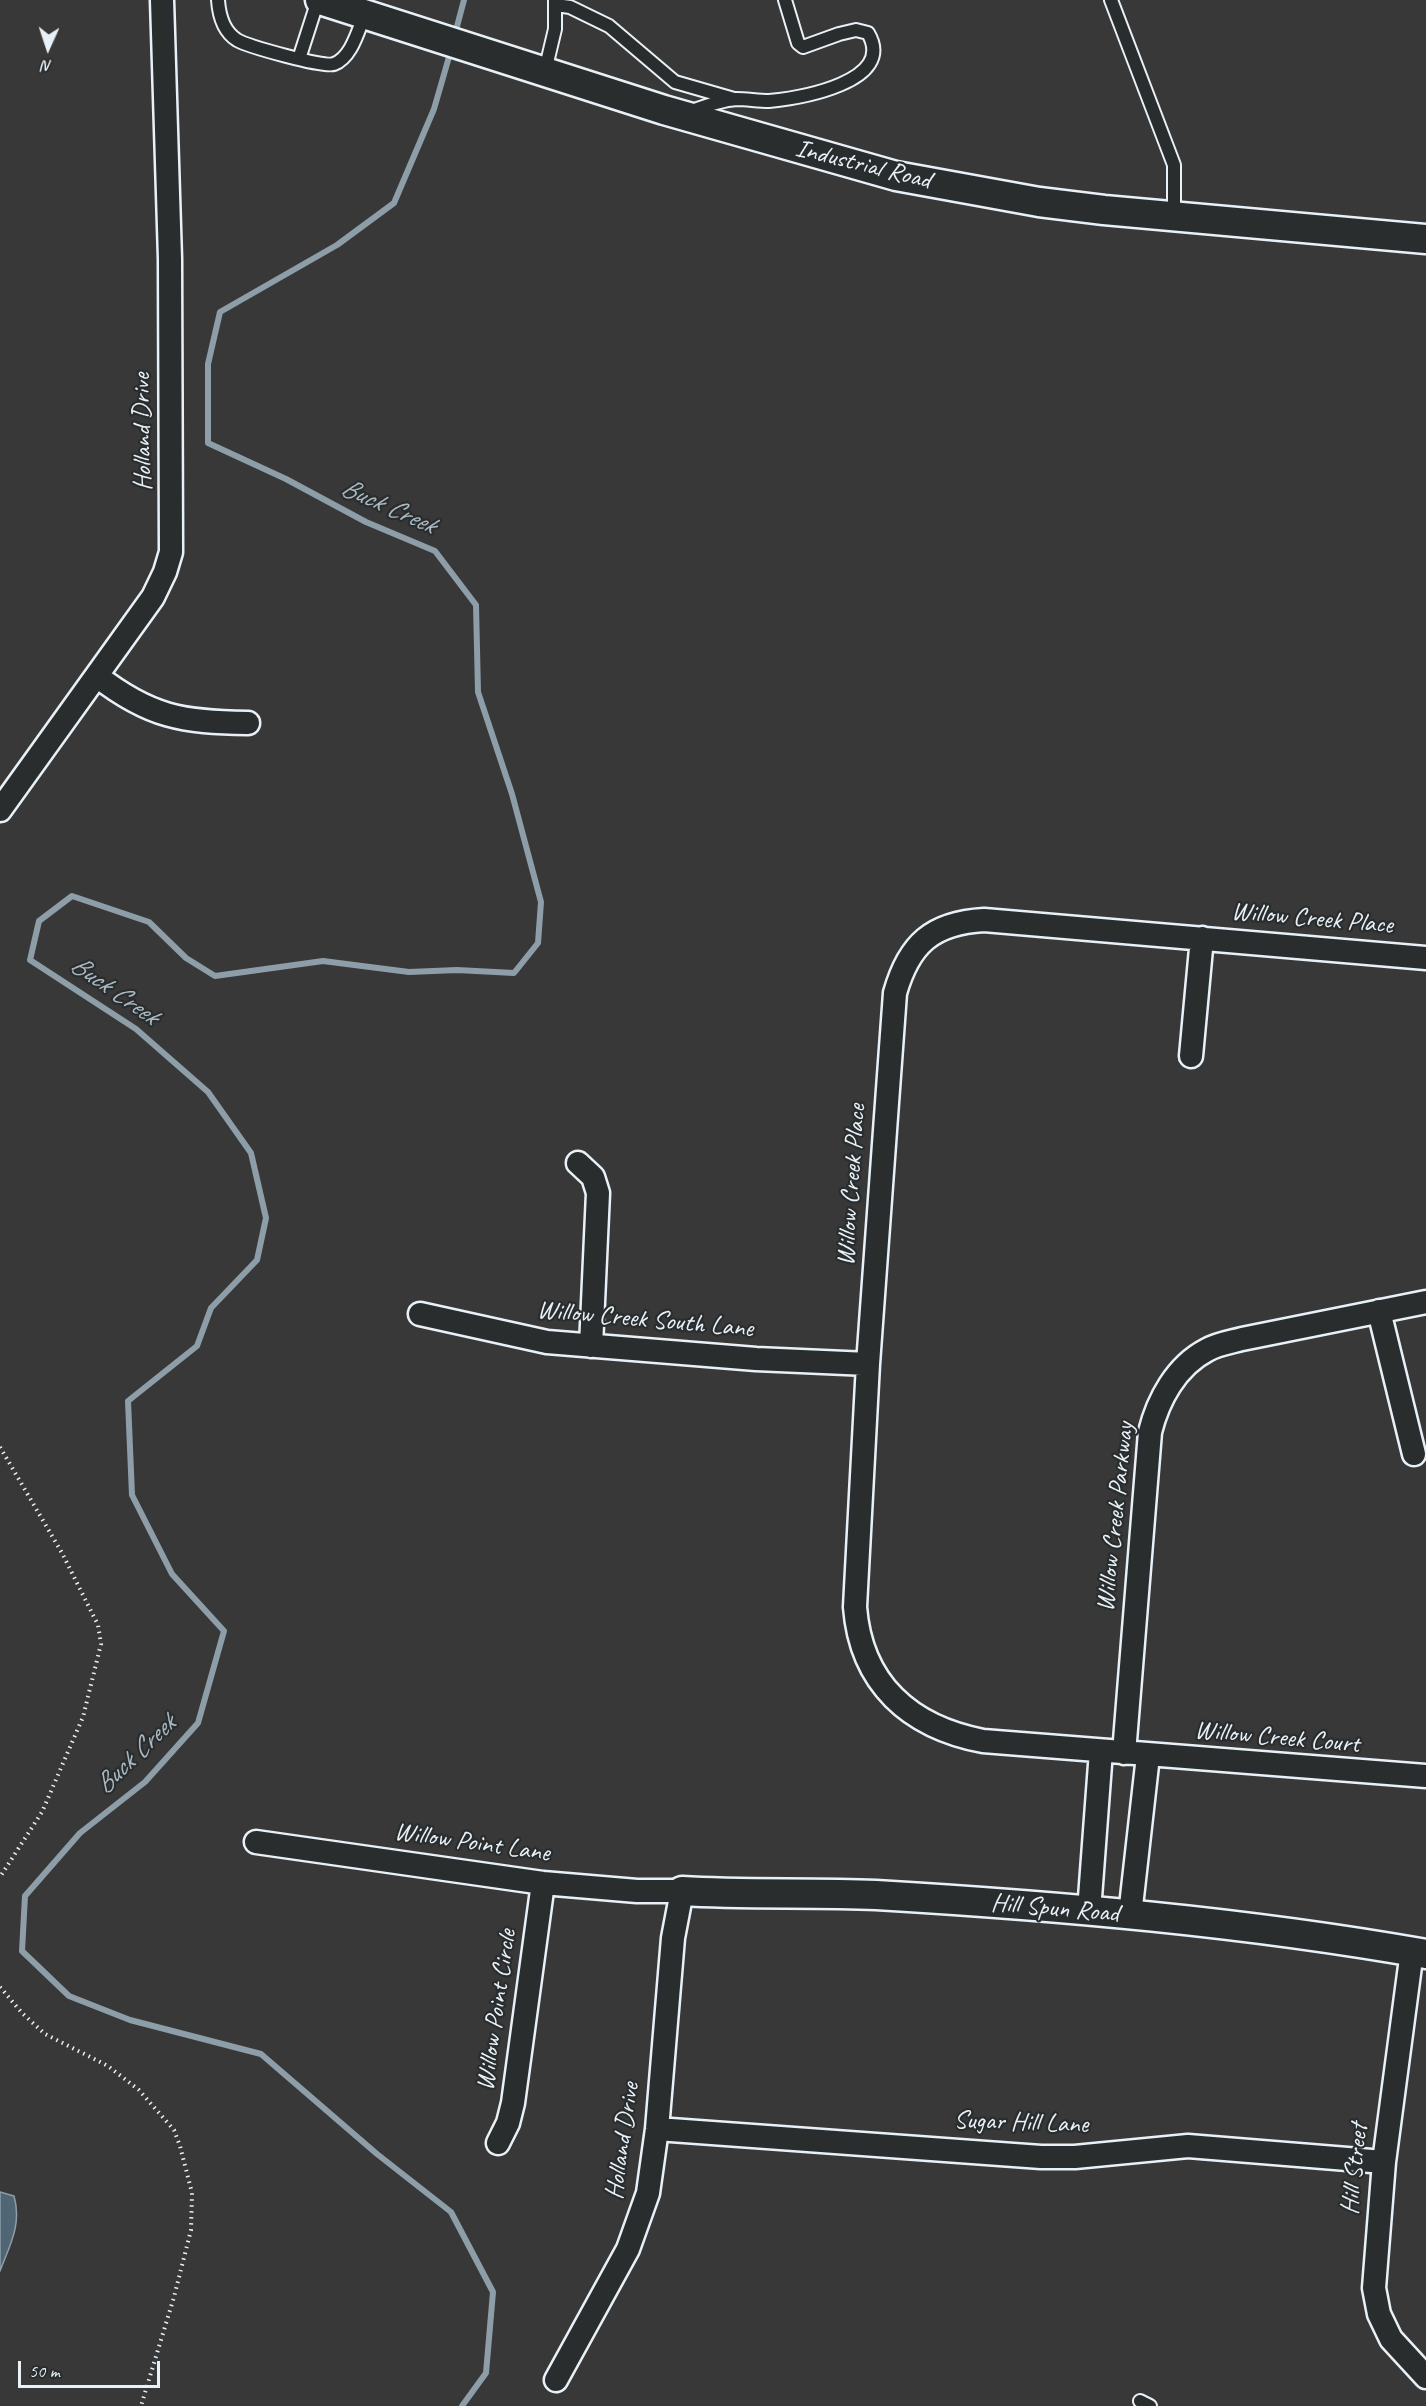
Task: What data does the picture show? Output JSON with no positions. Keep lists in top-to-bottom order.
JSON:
{
  "streets": {
    "street": [
      "Industrial Road",
      "Holland Drive",
      "Willow Creek Place",
      "Willow Creek South Lane",
      "Willow Creek Parkway",
      "Willow Creek Court",
      "Willow Point Lane",
      "Hill Spun Road",
      "Willow Point Circle",
      "Sugar Hill Lane",
      "Hill Street"
    ]
  },
  "crossings": [
    ["Holland Drive", "Willow Point Lane"],
    ["Holland Drive", "Hill Spun Road"],
    ["Holland Drive", "Sugar Hill Lane"],
    ["Willow Creek Place", "Willow Creek South Lane"],
    ["Willow Creek Place", "Willow Creek Parkway"],
    ["Willow Creek Place", "Willow Creek Court"],
    ["Willow Creek Parkway", "Willow Creek Court"],
    ["Willow Point Lane", "Hill Spun Road"],
    ["Willow Point Lane", "Willow Point Circle"],
    ["Hill Spun Road", "Hill Street"],
    ["Sugar Hill Lane", "Hill Street"]
  ],
  "water": ["Buck Creek"],
  "scale_bar": "50 m",
  "north": "bottom"
}
